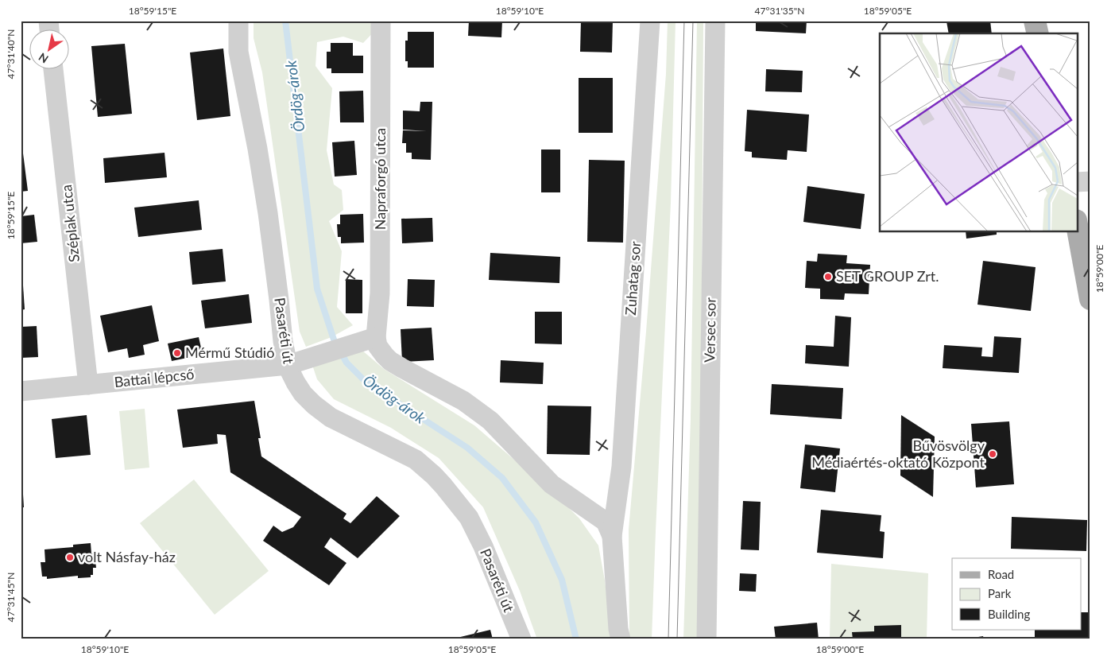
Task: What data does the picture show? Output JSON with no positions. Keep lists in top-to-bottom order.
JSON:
{
  "streets": {
    "street": [
      "Napraforgó utca",
      "Széplak utca",
      "Zuhatag sor",
      "Versec sor",
      "Pasaréti út",
      "Battai lépcső"
    ]
  },
  "crossings": [
    ["Napraforgó utca", "Zuhatag sor"],
    ["Napraforgó utca", "Battai lépcső"],
    ["Széplak utca", "Battai lépcső"],
    ["Zuhatag sor", "Battai lépcső"],
    ["Pasaréti út", "Battai lépcső"]
  ],
  "water": ["Ördög-árok"],
  "places": [
    "SET GROUP Zrt.",
    "Mérmű Stúdió",
    "Bűvösvölgy Médiaértés-oktató Központ",
    "volt Násfay-ház"
  ],
  "legend": ["Road", "Park", "Building"],
  "north": "bottom left",
  "coordinates": [
    "18°59'15\"E",
    "18°59'10\"E",
    "47°31'35\"N",
    "18°59'05\"E",
    "47°31'40\"N",
    "18°59'00\"E",
    "47°31'45\"N"
  ]
}
